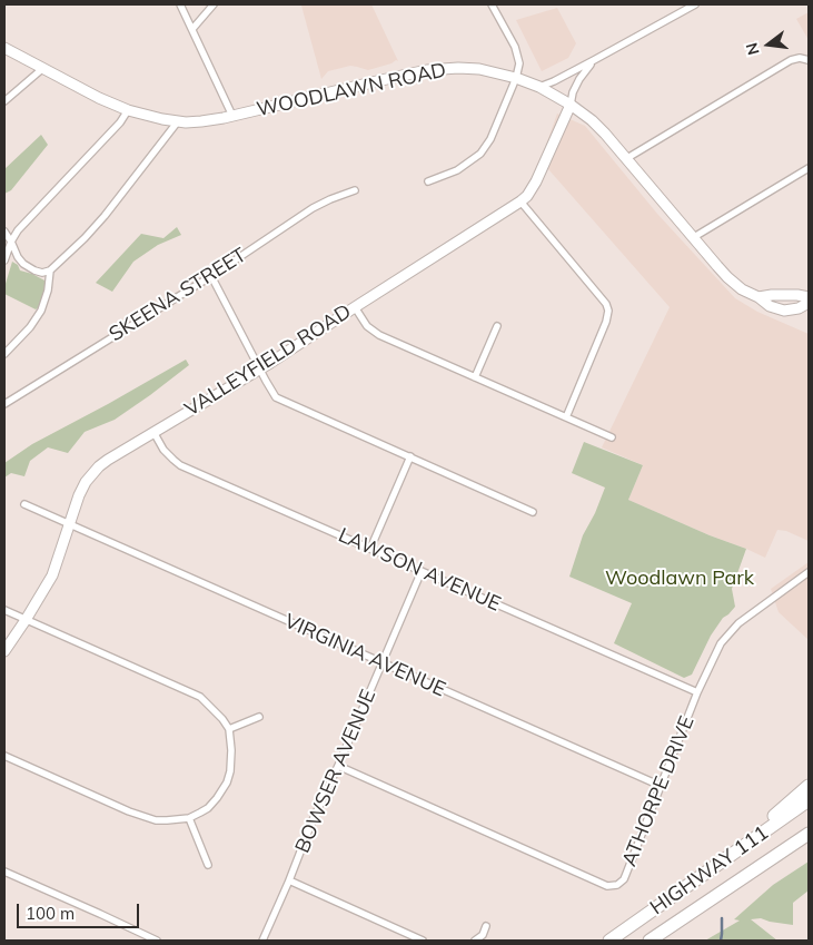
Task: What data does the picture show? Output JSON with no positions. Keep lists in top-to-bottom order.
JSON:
{
  "streets": {
    "highway": ["HIGHWAY 111"],
    "street": [
      "WOODLAWN ROAD",
      "SKEENA STREET",
      "VALLEYFIELD ROAD",
      "LAWSON AVENUE",
      "VIRGINIA AVENUE",
      "BOWSER AVENUE",
      "ATHORPE DRIVE"
    ]
  },
  "crossings": [
    ["WOODLAWN ROAD", "VALLEYFIELD ROAD"],
    ["VALLEYFIELD ROAD", "LAWSON AVENUE"],
    ["VALLEYFIELD ROAD", "VIRGINIA AVENUE"],
    ["LAWSON AVENUE", "BOWSER AVENUE"],
    ["LAWSON AVENUE", "ATHORPE DRIVE"],
    ["VIRGINIA AVENUE", "BOWSER AVENUE"],
    ["VIRGINIA AVENUE", "ATHORPE DRIVE"],
    ["BOWSER AVENUE", "ATHORPE DRIVE"]
  ],
  "parks": ["Woodlawn Park"],
  "scale_bar": "100 m",
  "north": "left"
}
